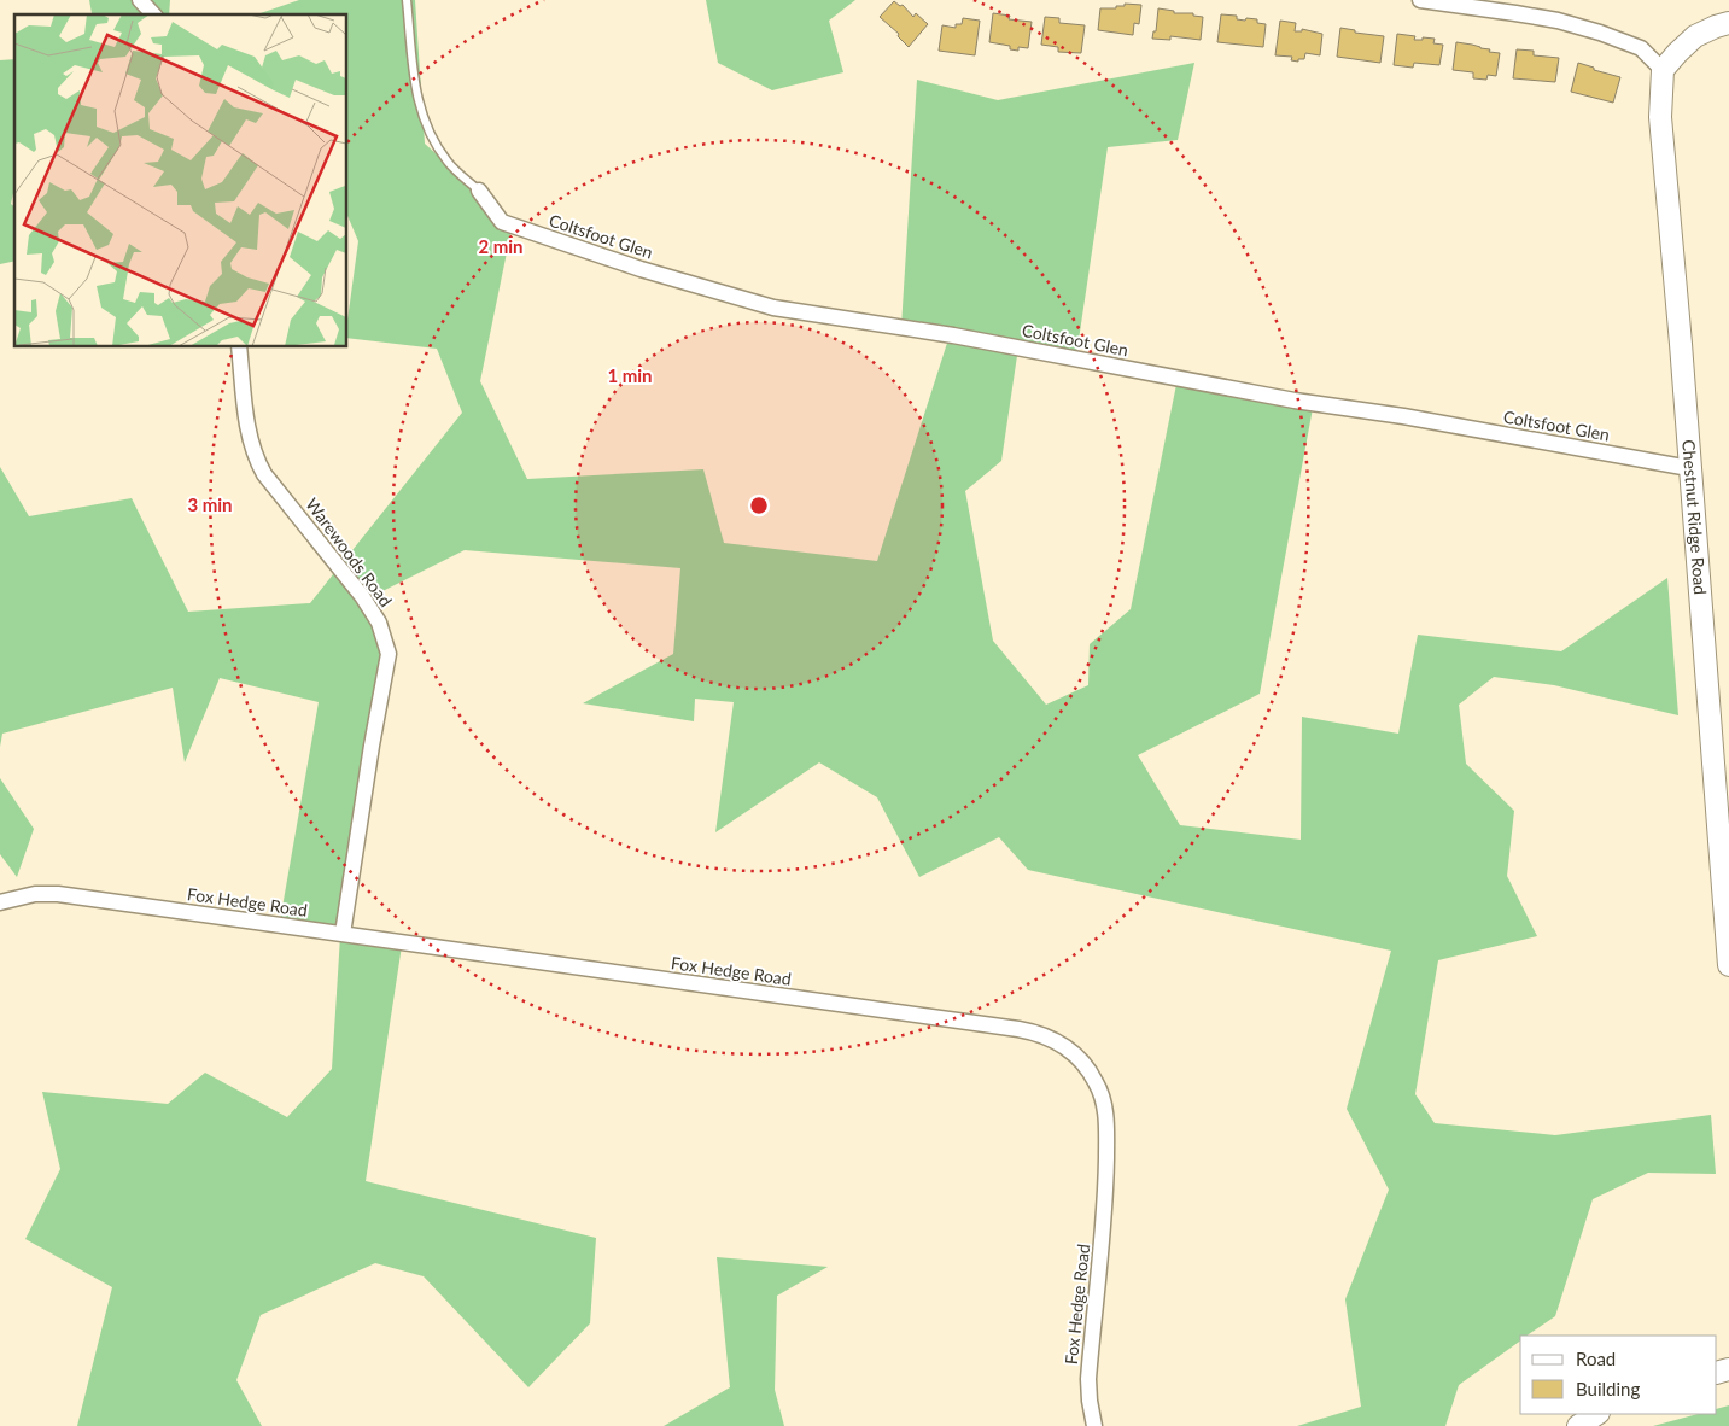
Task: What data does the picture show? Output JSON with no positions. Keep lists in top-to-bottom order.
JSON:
{
  "streets": {
    "main road": ["Chestnut Ridge Road"],
    "street": ["Coltsfoot Glen", "Warewoods Road", "Fox Hedge Road"]
  },
  "crossings": [
    ["Coltsfoot Glen", "Chestnut Ridge Road"],
    ["Warewoods Road", "Fox Hedge Road"]
  ],
  "legend": ["Road", "Building"],
  "rings": ["2 min", "1 min", "3 min"]
}
